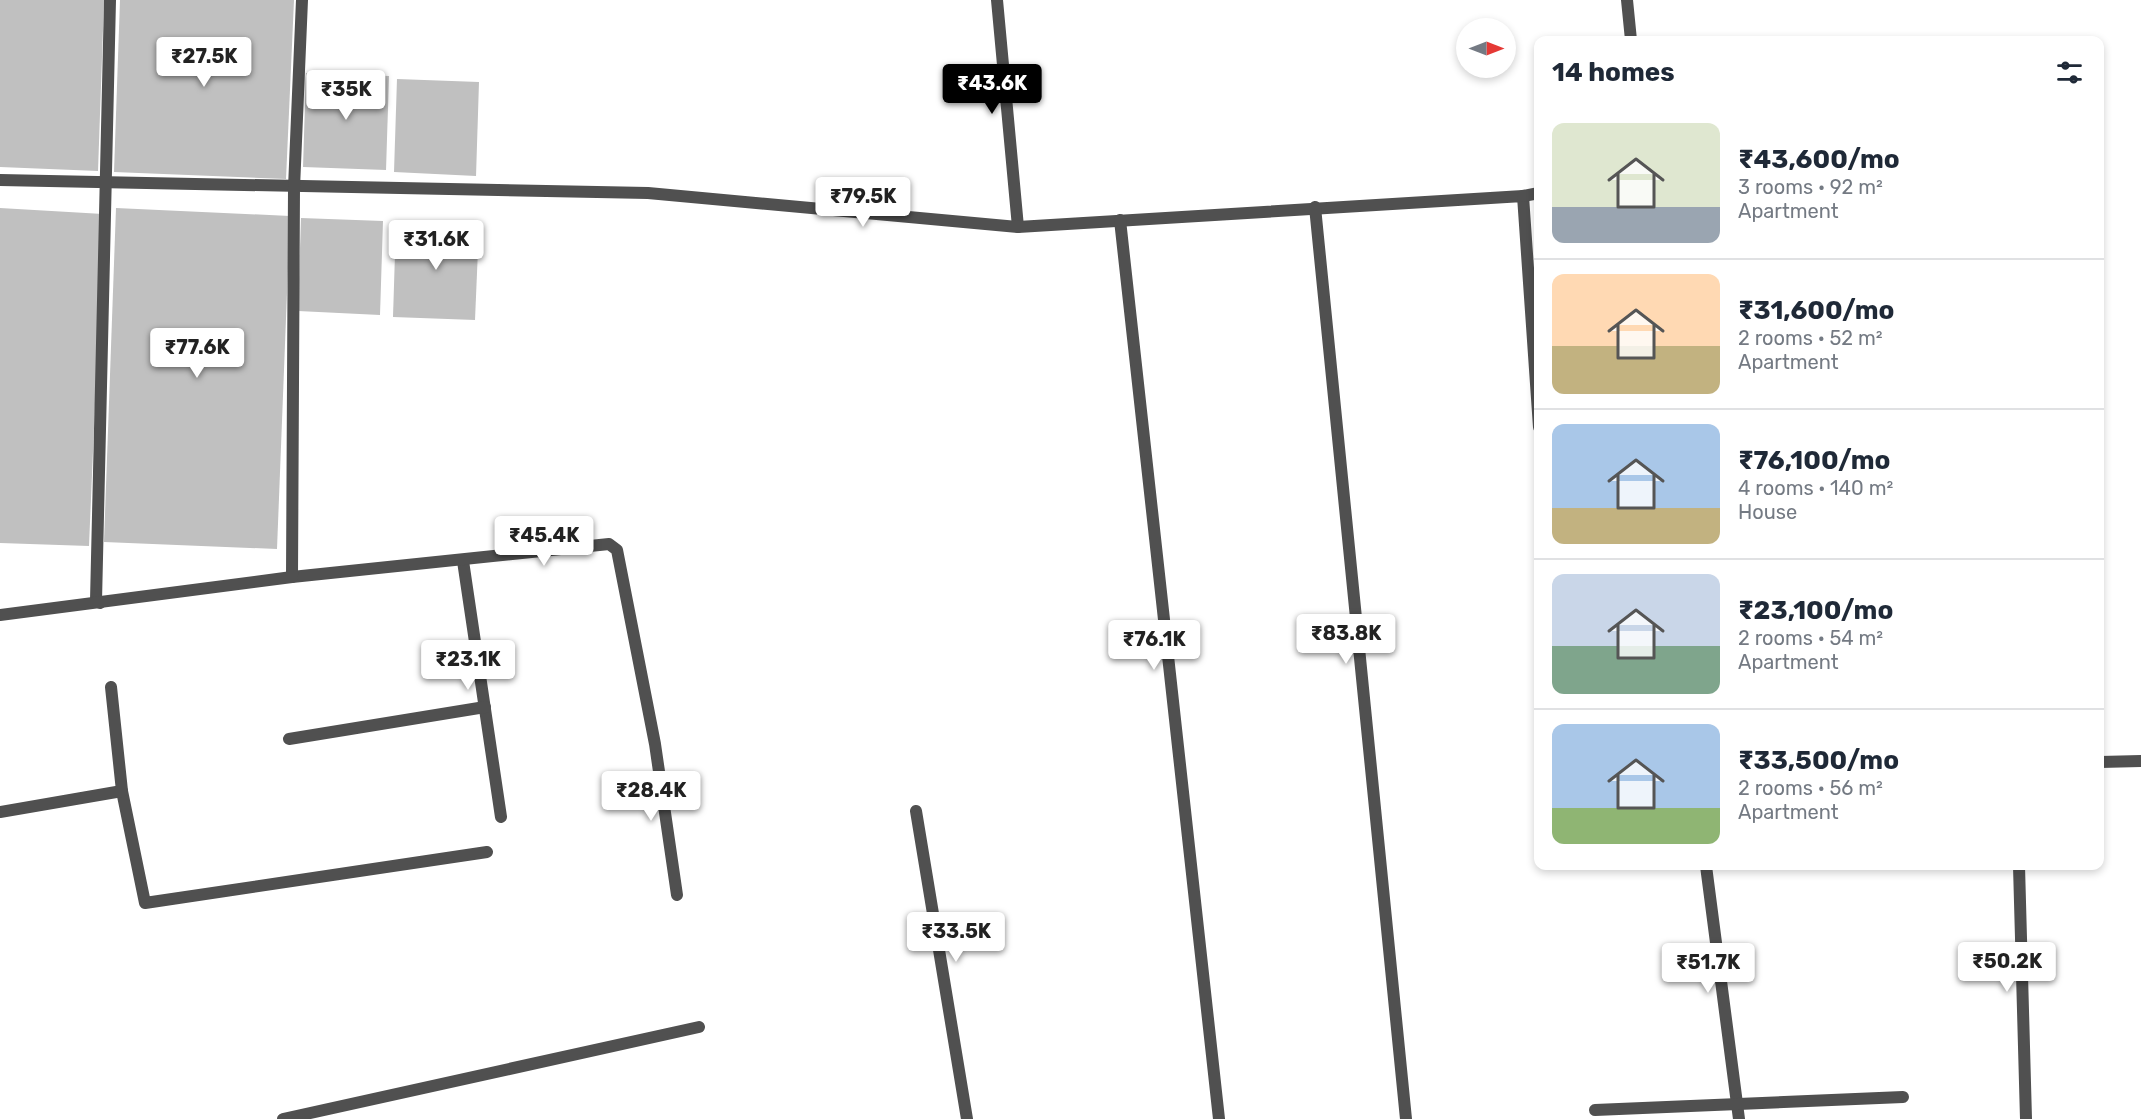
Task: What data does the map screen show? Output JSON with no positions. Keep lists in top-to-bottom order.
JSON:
{
  "north": "right",
  "page": {
    "heading": "14 homes",
    "price": [
      "₹27.5K",
      "₹43.6K",
      "₹35K",
      "₹79.5K",
      "₹31.6K",
      "₹77.6K",
      "₹45.4K",
      "₹83.8K",
      "₹76.1K",
      "₹23.1K",
      "₹28.4K",
      "₹33.5K",
      "₹50.2K",
      "₹51.7K"
    ],
    "list": [
      {
        "name": "₹43,600/mo",
        "note": "3 rooms · 92 m² · Apartment"
      },
      {
        "name": "₹31,600/mo",
        "note": "2 rooms · 52 m² · Apartment"
      },
      {
        "name": "₹76,100/mo",
        "note": "4 rooms · 140 m² · House"
      },
      {
        "name": "₹23,100/mo",
        "note": "2 rooms · 54 m² · Apartment"
      },
      {
        "name": "₹33,500/mo",
        "note": "2 rooms · 56 m² · Apartment"
      }
    ]
  }
}
